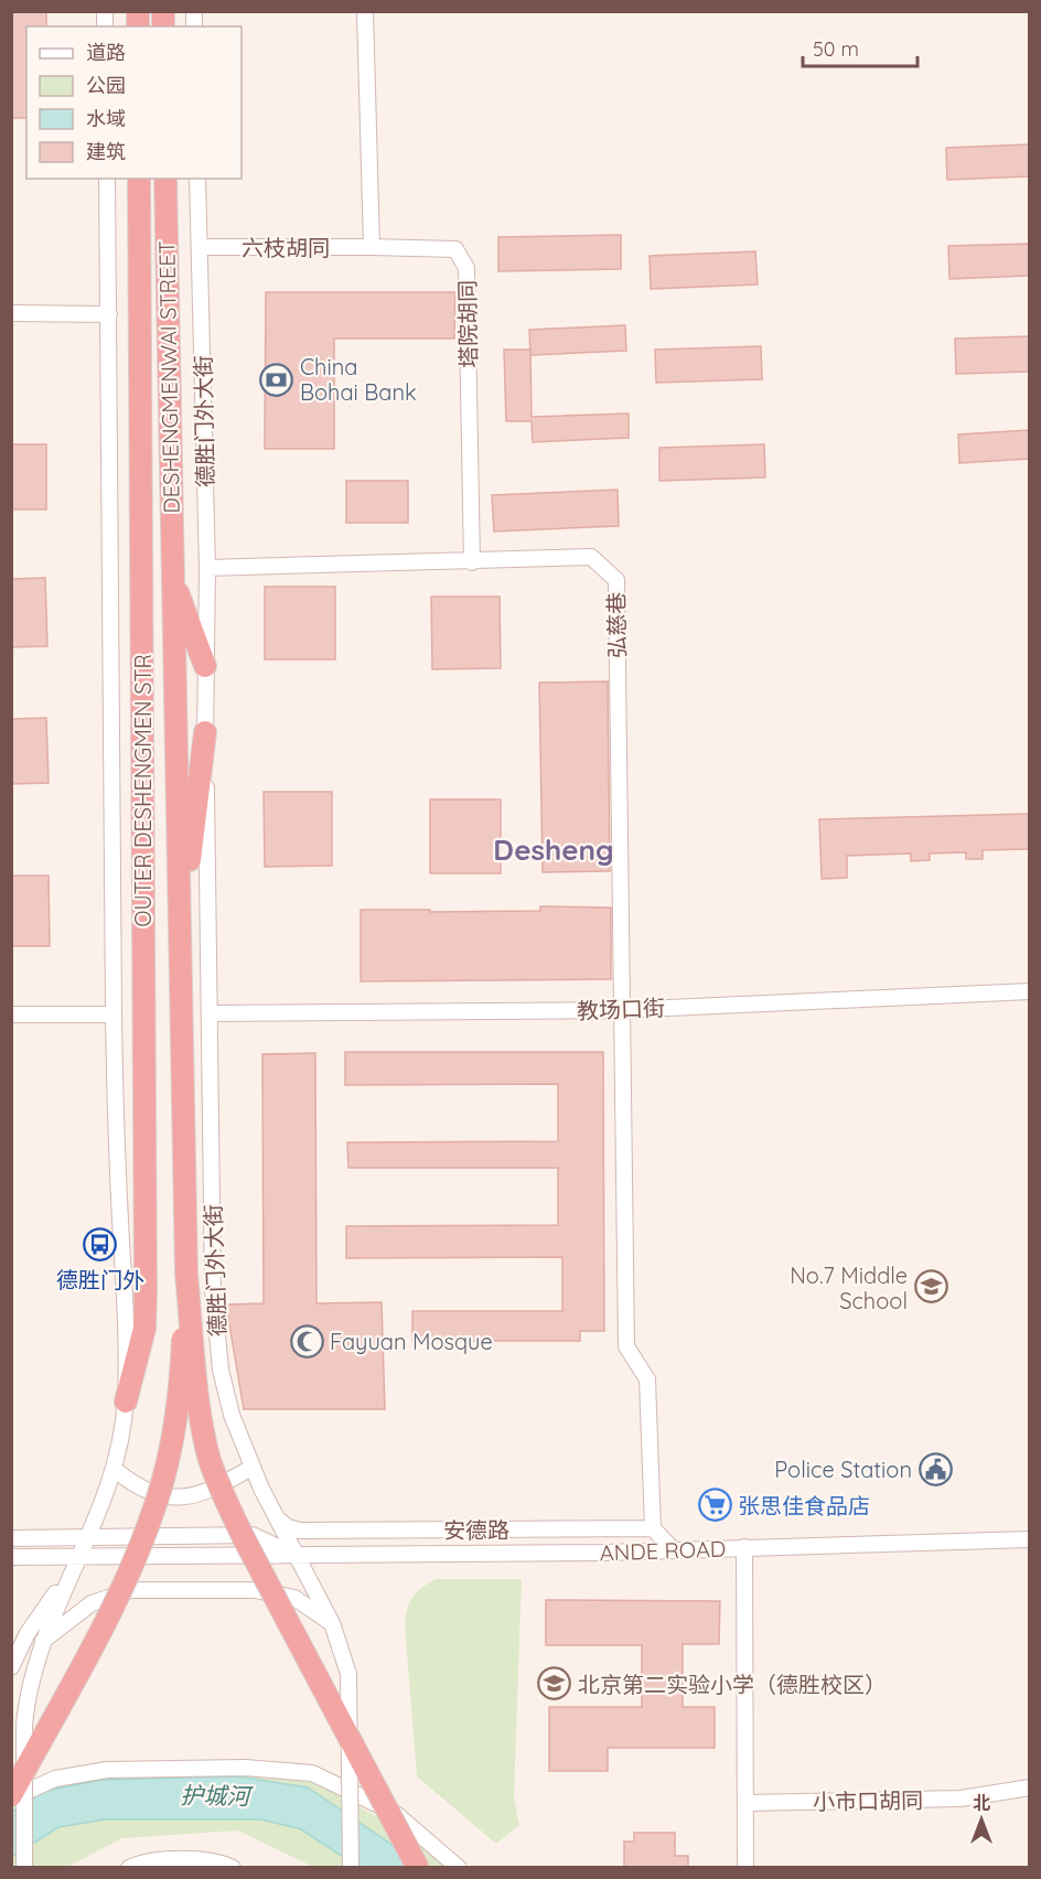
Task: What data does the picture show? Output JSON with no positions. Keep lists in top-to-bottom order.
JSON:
{
  "streets": {
    "highway": ["DESHENGMENWAI STREET", "OUTER DESHENGMEN STR"],
    "street": [
      "六枝胡同",
      "塔院胡同",
      "德胜门外大街",
      "弘慈巷",
      "教场口街",
      "安德路",
      "ANDE ROAD",
      "小市口胡同"
    ]
  },
  "crossings": [
    ["六枝胡同", "塔院胡同"],
    ["六枝胡同", "德胜门外大街"],
    ["塔院胡同", "弘慈巷"],
    ["DESHENGMENWAI STREET", "OUTER DESHENGMEN STR"],
    ["德胜门外大街", "弘慈巷"],
    ["德胜门外大街", "教场口街"],
    ["德胜门外大街", "安德路"],
    ["德胜门外大街", "ANDE ROAD"],
    ["弘慈巷", "教场口街"],
    ["弘慈巷", "安德路"],
    ["OUTER DESHENGMEN STR", "ANDE ROAD"]
  ],
  "districts": ["Desheng"],
  "water": ["护城河"],
  "places": {
    "bank": ["China Bohai Bank"],
    "bus stop": ["德胜门外"],
    "school or university": ["No.7 Middle School", "北京第二实验小学（德胜校区）"],
    "mosque": ["Fayuan Mosque"],
    "public building": ["Police Station"],
    "supermarket": ["张思佳食品店"]
  },
  "legend": [
    "道路",
    "公园",
    "水域",
    "建筑"
  ],
  "scale_bar": "50 m",
  "north": "top"
}
